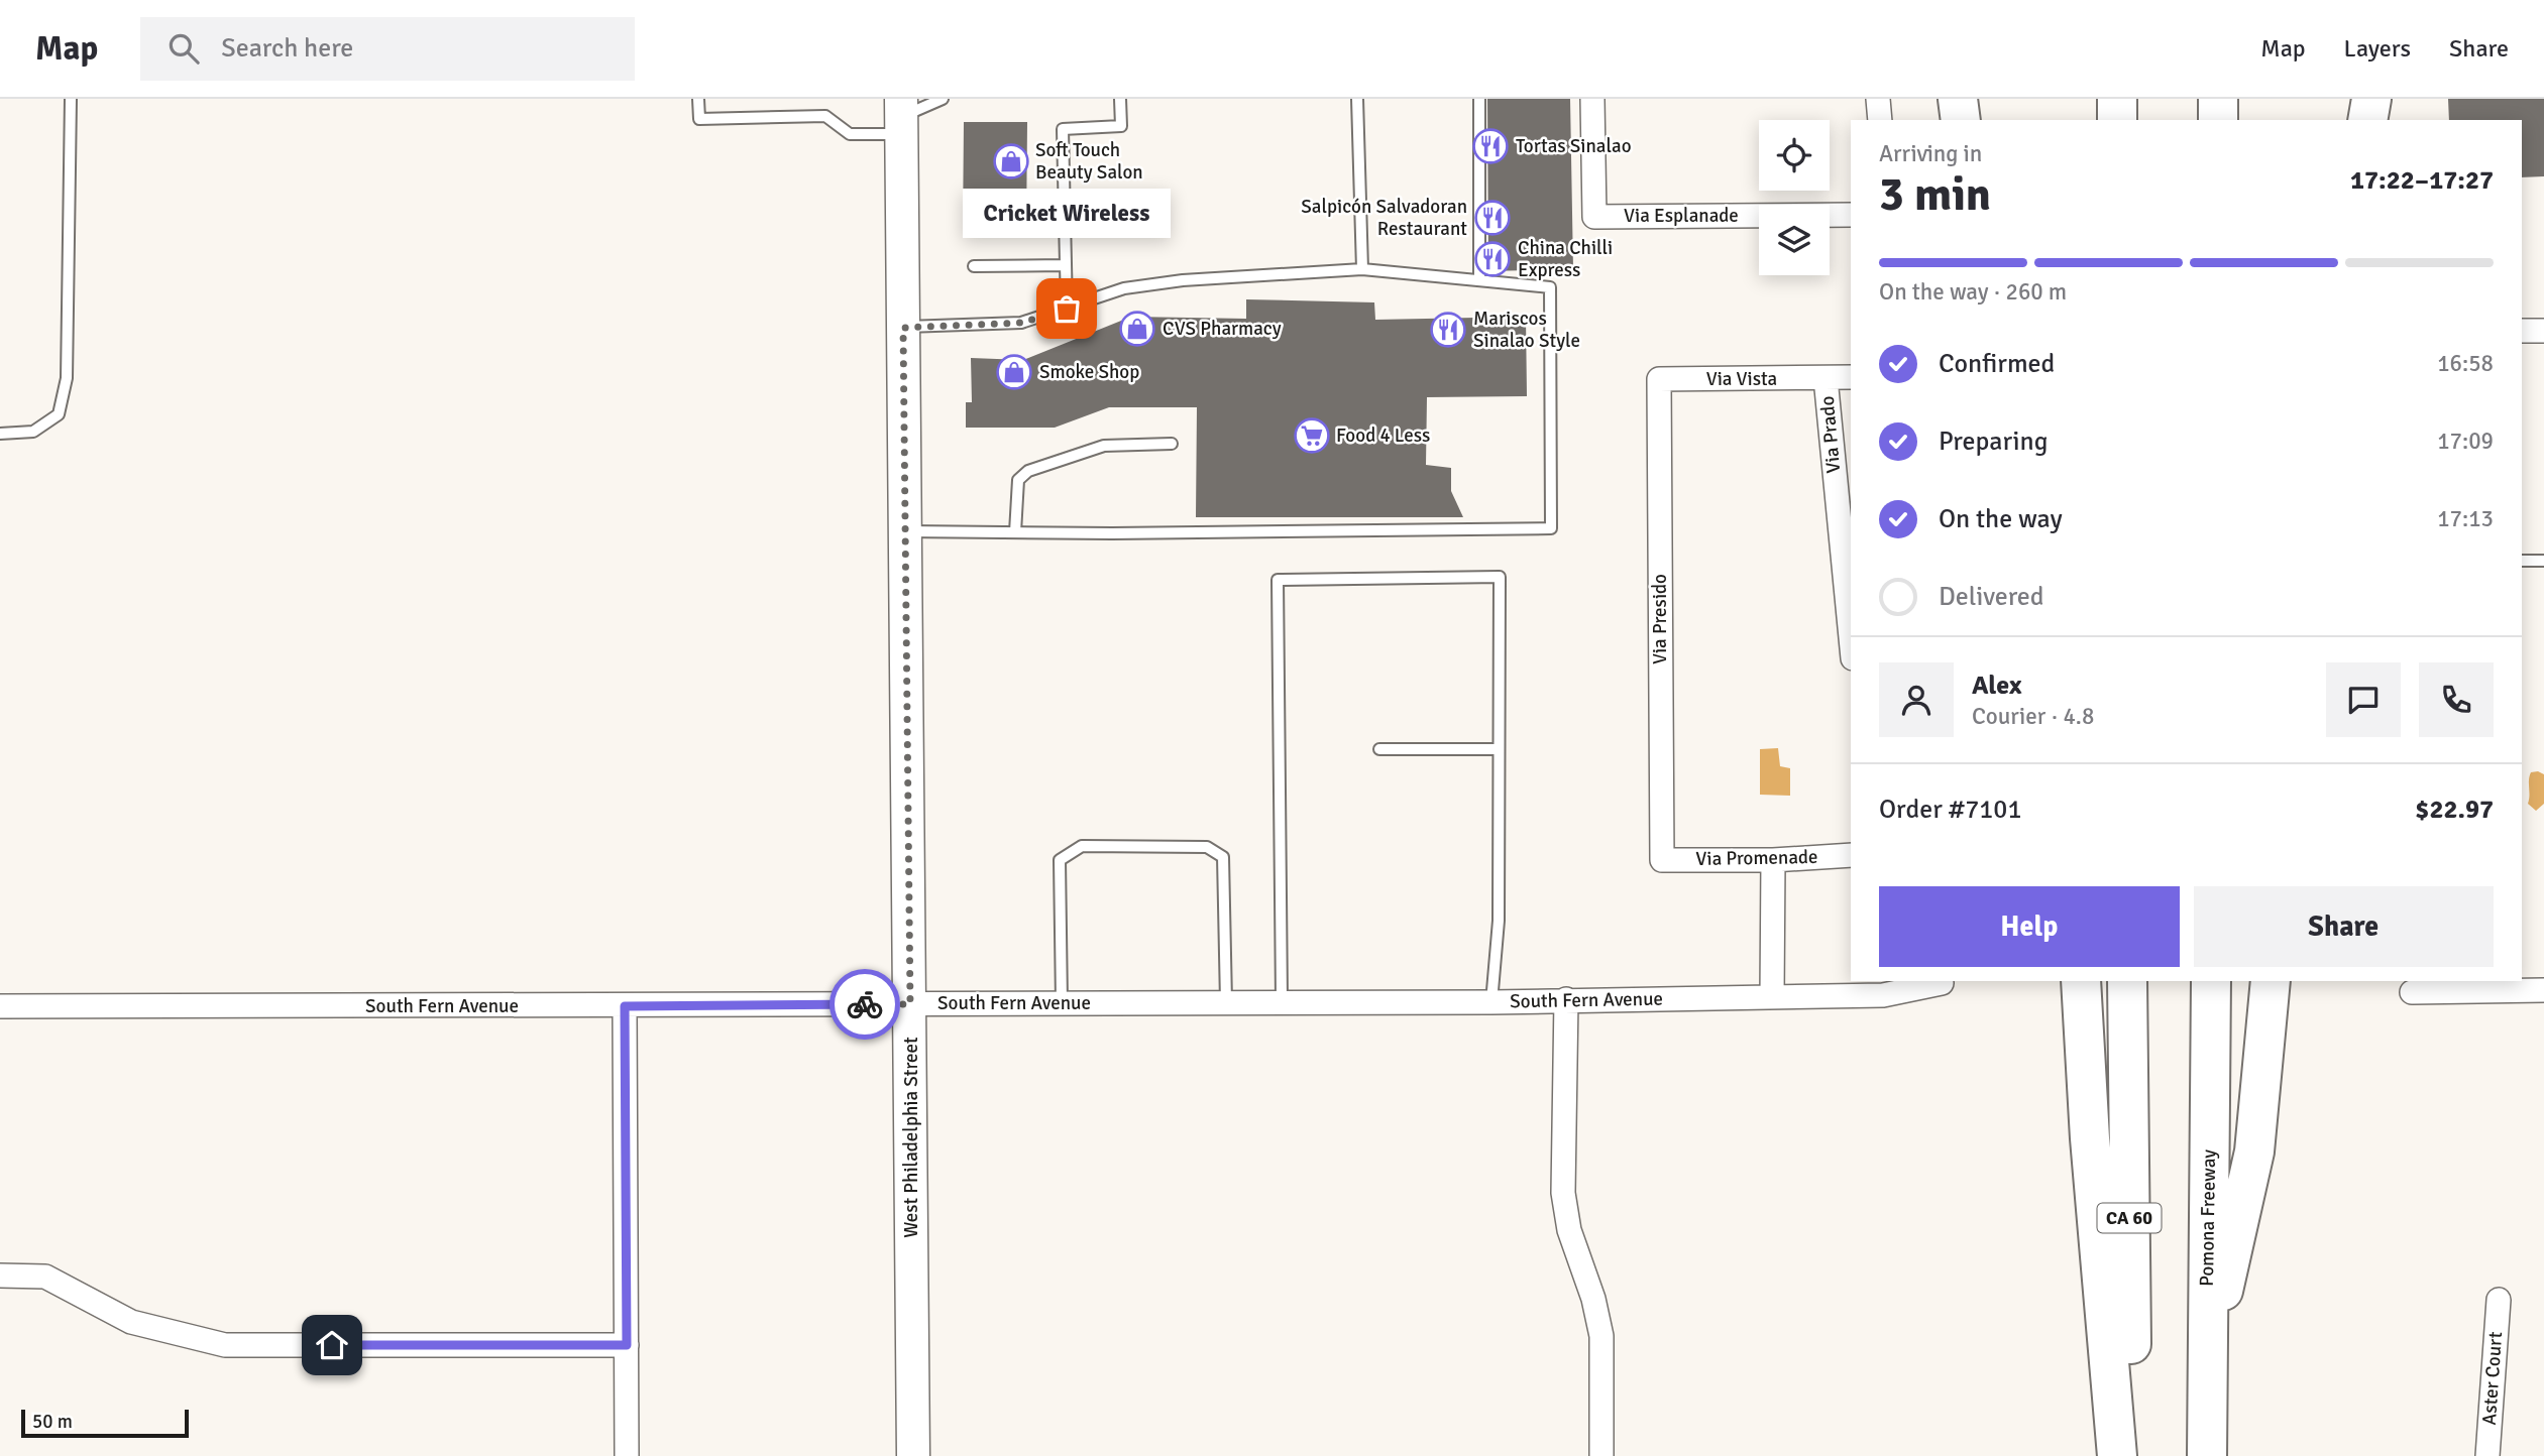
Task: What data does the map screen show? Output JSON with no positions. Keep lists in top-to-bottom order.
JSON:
{
  "streets": {
    "highway": ["CA 60", "Pomona Freeway"],
    "main road": ["West Philadelphia Street"],
    "street": [
      "Via Esplanade",
      "Via Vista",
      "Via Prado",
      "Via Presido",
      "Via Promenade",
      "South Fern Avenue",
      "Aster Court"
    ]
  },
  "crossings": [
    ["Via Vista", "Via Prado"],
    ["Via Vista", "Via Presido"],
    ["Via Presido", "Via Promenade"],
    ["South Fern Avenue", "West Philadelphia Street"]
  ],
  "places": {
    "restaurant": [
      "Tortas Sinalao",
      "Salpicón Salvadoran Restaurant",
      "China Chilli Express",
      "Mariscos Sinalao Style"
    ],
    "shop": ["Soft Touch Beauty Salon", "CVS Pharmacy", "Smoke Shop"],
    "other": ["Cricket Wireless"],
    "supermarket": ["Food 4 Less"]
  },
  "scale_bar": "50 m",
  "page": {
    "header": "Map",
    "search": "Search here",
    "nav": ["Map", "Layers", "Share"],
    "heading": ["3 min", "Arriving in", "17:22–17:27"],
    "panel": [
      "Alex",
      "Courier · 4.8",
      "Order #7101",
      "$22.97"
    ],
    "bubble": "Cricket Wireless",
    "bar": "On the way · 260 m",
    "list": [
      ["Confirmed", "16:58"],
      ["Preparing", "17:09"],
      ["On the way", "17:13"],
      "Delivered"
    ],
    "buttons": ["Help", "Share"],
    "scale": "50 m"
  }
}
